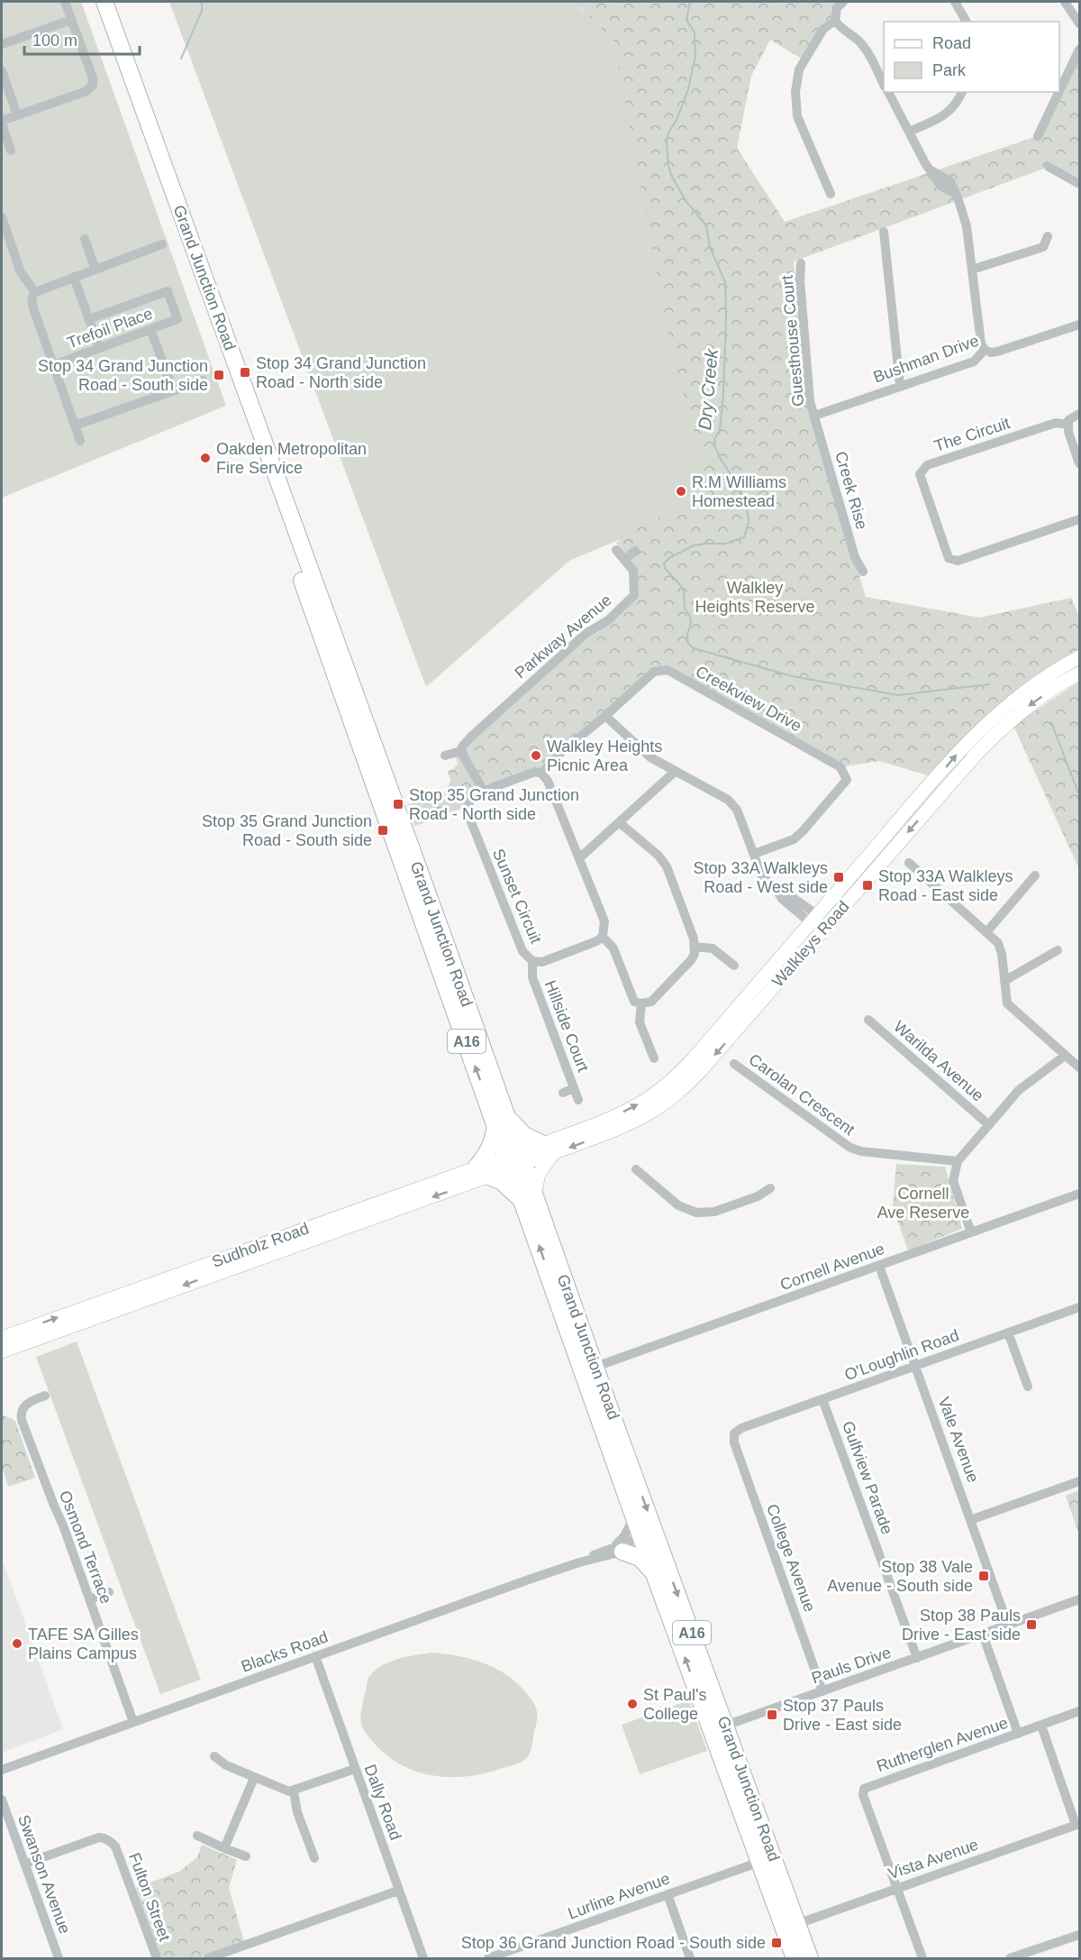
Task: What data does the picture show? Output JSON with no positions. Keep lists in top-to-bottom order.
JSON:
{
  "streets": {
    "highway": ["Grand Junction Road", "A16"],
    "main road": ["Walkleys Road", "Sudholz Road"],
    "street": [
      "Trefoil Place",
      "Guesthouse Court",
      "Bushman Drive",
      "The Circuit",
      "Creek Rise",
      "Parkway Avenue",
      "Creekview Drive",
      "Sunset Circuit",
      "Hillside Court",
      "Warilda Avenue",
      "Carolan Crescent",
      "Cornell Avenue",
      "O'Loughlin Road",
      "Vale Avenue",
      "Gulfview Parade",
      "Osmond Terrace",
      "College Avenue",
      "Blacks Road",
      "Pauls Drive",
      "Rutherglen Avenue",
      "Dally Road",
      "Vista Avenue",
      "Swanson Avenue",
      "Lurline Avenue",
      "Fulton Street"
    ]
  },
  "crossings": [
    ["Grand Junction Road", "Walkleys Road"],
    ["Grand Junction Road", "Sudholz Road"],
    ["Grand Junction Road", "Cornell Avenue"],
    ["Grand Junction Road", "Blacks Road"],
    ["Grand Junction Road", "Pauls Drive"],
    ["Grand Junction Road", "Vista Avenue"],
    ["Grand Junction Road", "Lurline Avenue"],
    ["Guesthouse Court", "Bushman Drive"],
    ["Guesthouse Court", "Creek Rise"],
    ["Bushman Drive", "Creek Rise"],
    ["Creekview Drive", "Sunset Circuit"],
    ["Sunset Circuit", "Hillside Court"],
    ["Walkleys Road", "Sudholz Road"],
    ["Cornell Avenue", "Vale Avenue"],
    ["O'Loughlin Road", "Vale Avenue"],
    ["O'Loughlin Road", "Gulfview Parade"],
    ["O'Loughlin Road", "College Avenue"],
    ["Vale Avenue", "Pauls Drive"],
    ["Gulfview Parade", "Pauls Drive"],
    ["Osmond Terrace", "Blacks Road"],
    ["College Avenue", "Pauls Drive"],
    ["Blacks Road", "Dally Road"],
    ["Rutherglen Avenue", "Vista Avenue"],
    ["Swanson Avenue", "Fulton Street"]
  ],
  "water": ["Dry Creek"],
  "parks": ["Walkley Heights Reserve", "Cornell Ave Reserve"],
  "places": {
    "transit": [
      "Stop 34 Grand Junction Road - North side",
      "Stop 34 Grand Junction Road - South side",
      "Stop 35 Grand Junction Road - North side",
      "Stop 35 Grand Junction Road - South side",
      "Stop 33A Walkleys Road - West side",
      "Stop 33A Walkleys Road - East side",
      "Stop 38 Vale Avenue - South side",
      "Stop 38 Pauls Drive - East side",
      "Stop 37 Pauls Drive - East side",
      "Stop 36 Grand Junction Road - South side"
    ],
    "other": [
      "Oakden Metropolitan Fire Service",
      "R.M Williams Homestead",
      "Walkley Heights Picnic Area",
      "TAFE SA Gilles Plains Campus",
      "St Paul's College"
    ]
  },
  "legend": ["Road", "Park"],
  "scale_bar": "100 m"
}
